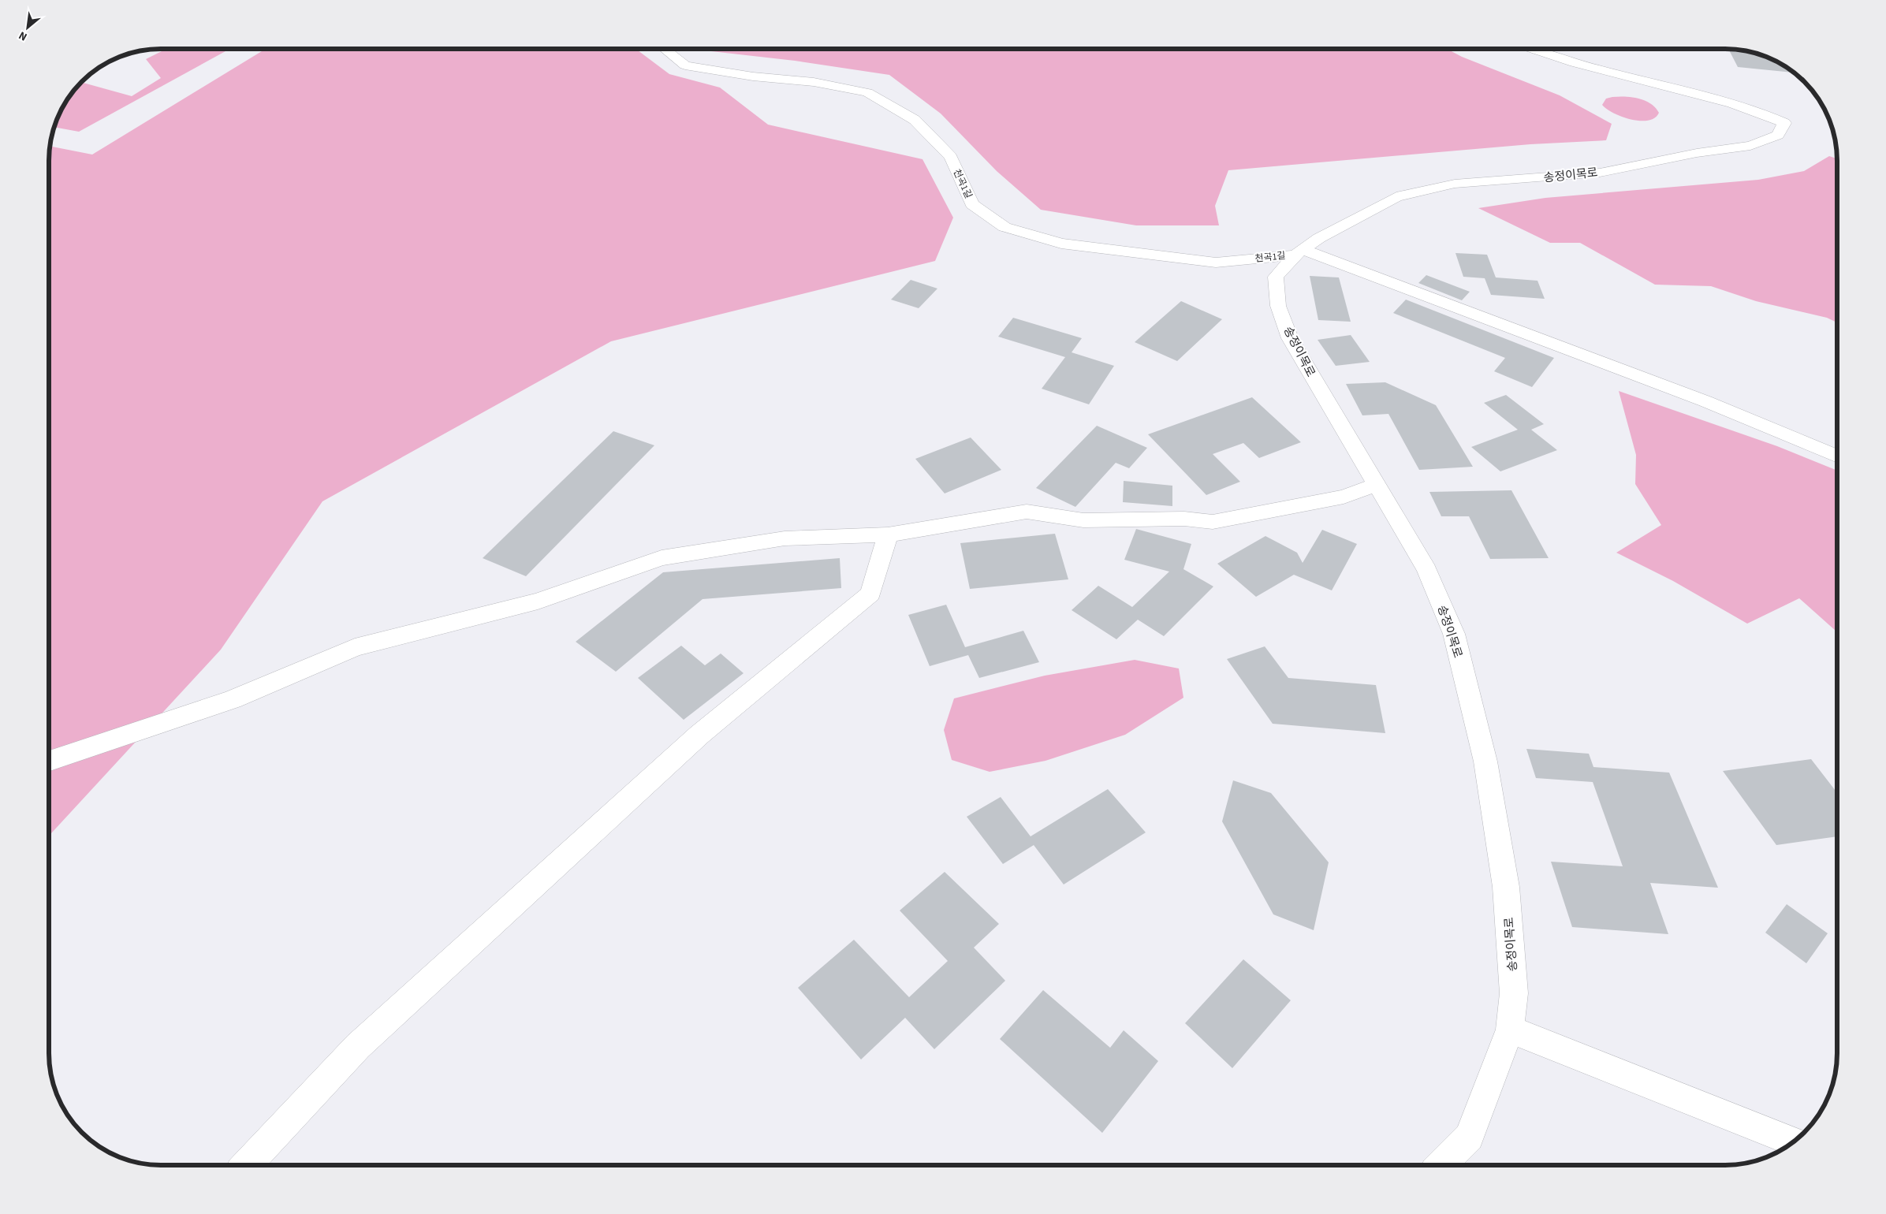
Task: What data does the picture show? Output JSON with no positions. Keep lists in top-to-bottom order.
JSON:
{
  "streets": {
    "street": ["송정이목로", "천곡1길"]
  },
  "crossings": [
    ["송정이목로", "천곡1길"]
  ],
  "north": "bottom left"
}
